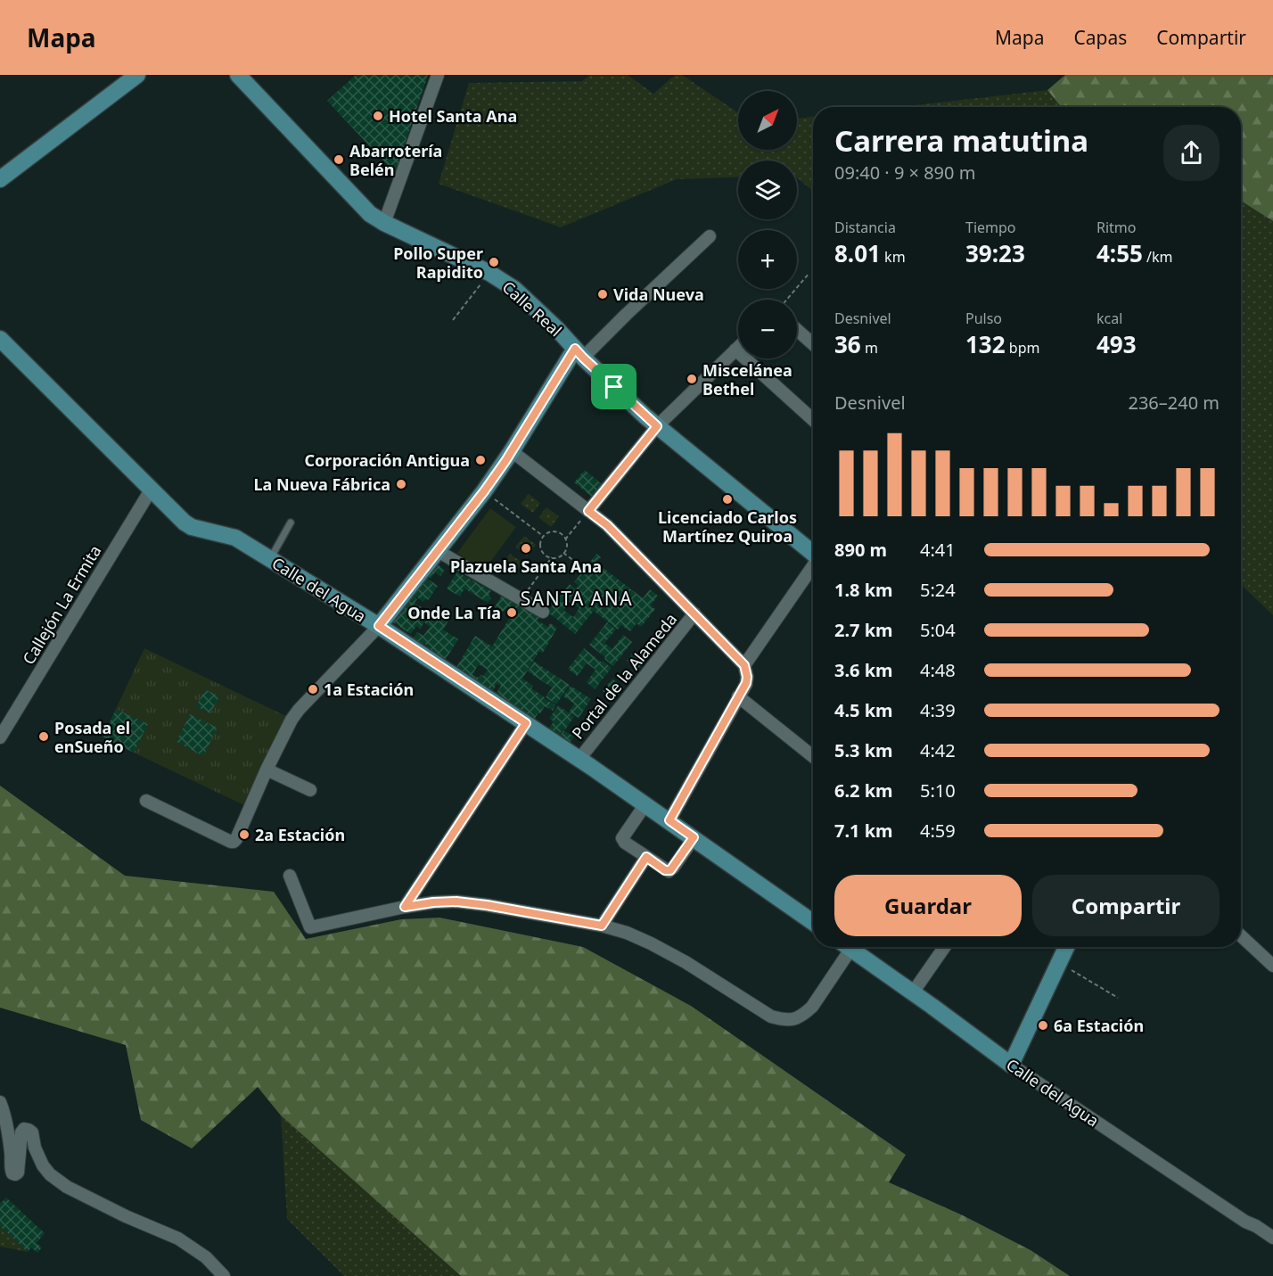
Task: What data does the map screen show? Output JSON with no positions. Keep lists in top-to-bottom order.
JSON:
{
  "streets": {
    "street": [
      "Calle Real",
      "Calle del Agua",
      "Callejón La Ermita",
      "Portal de la Alameda"
    ]
  },
  "crossings": [
    ["Calle del Agua", "Callejón La Ermita"],
    ["Calle del Agua", "Portal de la Alameda"]
  ],
  "districts": ["SANTA ANA"],
  "places": [
    "Hotel Santa Ana",
    "Abarrotería Belén",
    "Pollo Super Rapidito",
    "Vida Nueva",
    "Miscelánea Bethel",
    "Corporación Antigua",
    "La Nueva Fábrica",
    "Licenciado Carlos Martínez Quiroa",
    "Plazuela Santa Ana",
    "Onde La Tía",
    "1a Estación",
    "Posada el enSueño",
    "2a Estación",
    "6a Estación"
  ],
  "north": "top right",
  "page": {
    "header": "Mapa",
    "nav": ["Mapa", "Capas", "Compartir"],
    "map_buttons": ["+", "−"],
    "heading": ["Carrera matutina", "09:40 · 9 × 890 m"],
    "stats": [
      ["Distancia", "8.01 km"],
      ["Tiempo", "39:23"],
      ["Ritmo", "4:55 /km"],
      ["Desnivel", "36 m"],
      ["Pulso", "132 bpm"],
      ["kcal", "493"]
    ],
    "chart": ["Desnivel", "236–240 m"],
    "list": [
      {
        "name": "890 m",
        "note": "4:41"
      },
      {
        "name": "1.8 km",
        "note": "5:24"
      },
      {
        "name": "2.7 km",
        "note": "5:04"
      },
      {
        "name": "3.6 km",
        "note": "4:48"
      },
      {
        "name": "4.5 km",
        "note": "4:39"
      },
      {
        "name": "5.3 km",
        "note": "4:42"
      },
      {
        "name": "6.2 km",
        "note": "5:10"
      },
      {
        "name": "7.1 km",
        "note": "4:59"
      }
    ],
    "buttons": ["Guardar", "Compartir"]
  }
}
